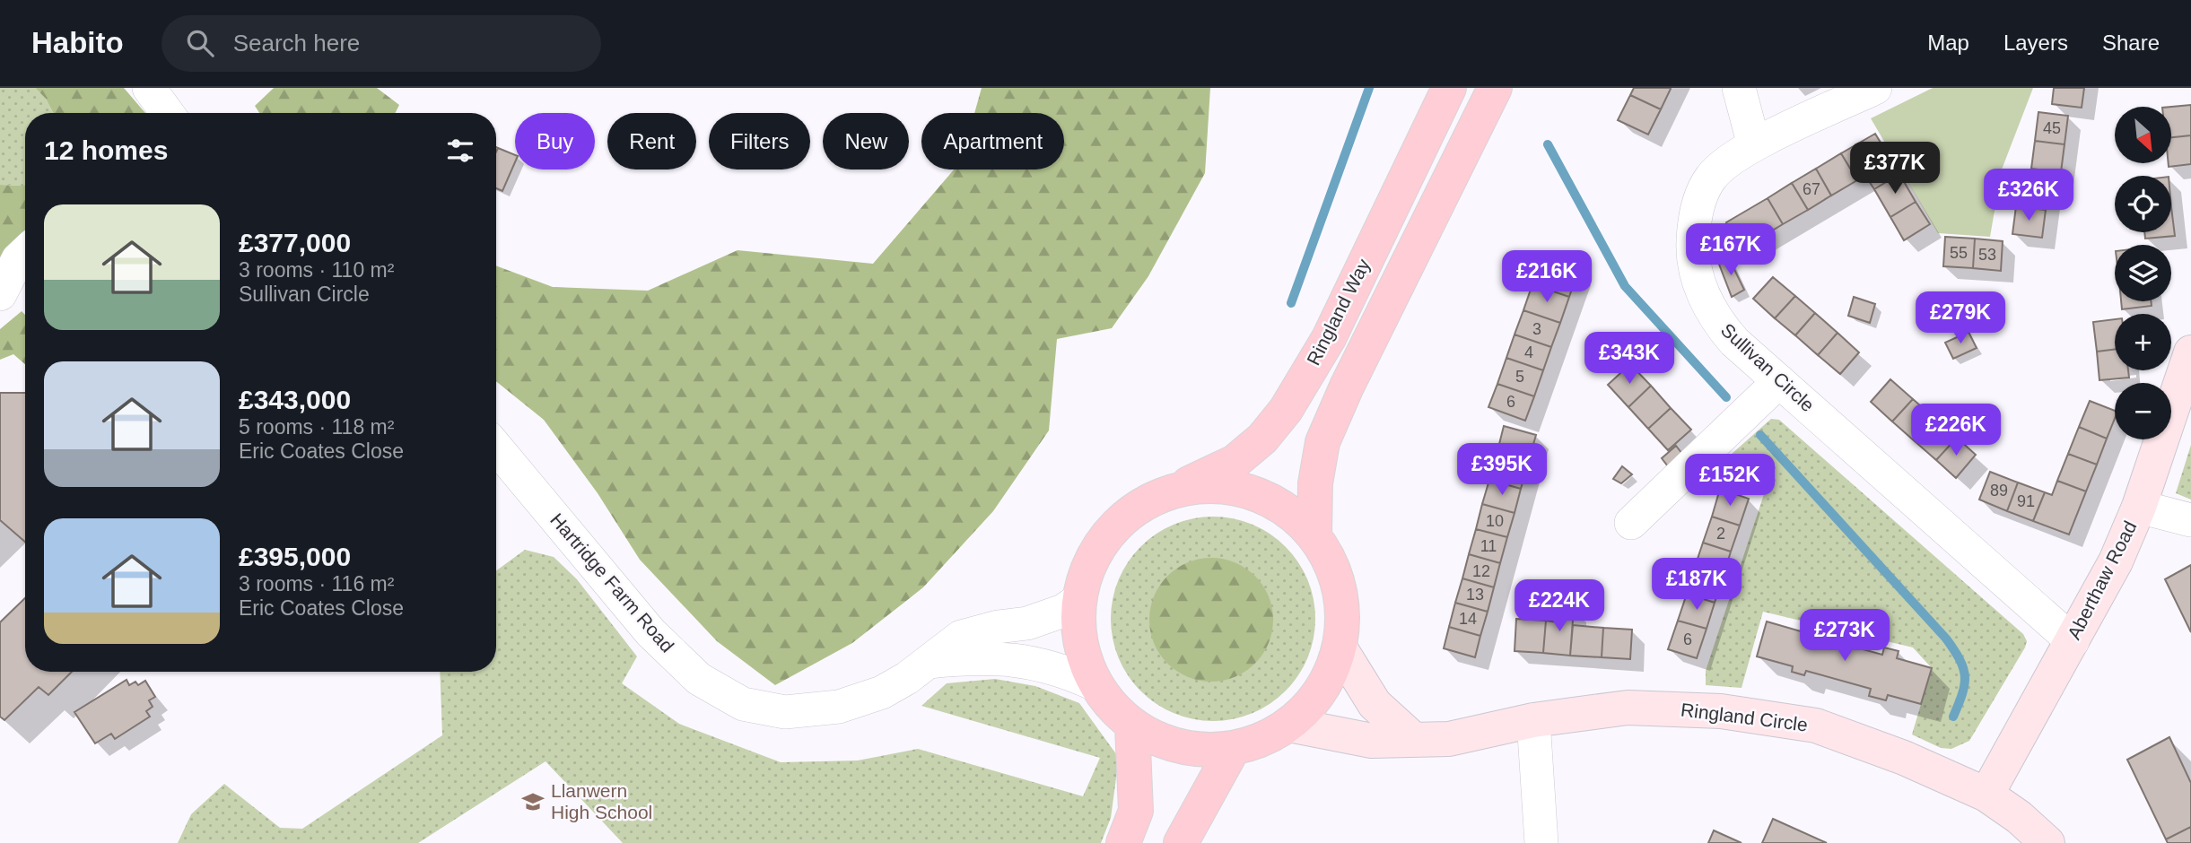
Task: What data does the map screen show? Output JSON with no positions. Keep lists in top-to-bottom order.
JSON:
{
  "streets": {
    "main road": ["Ringland Way"],
    "street": [
      "Sullivan Circle",
      "Aberthaw Road",
      "Hartridge Farm Road",
      "Ringland Circle"
    ]
  },
  "crossings": [
    ["Ringland Way", "Hartridge Farm Road"],
    ["Ringland Way", "Ringland Circle"],
    ["Sullivan Circle", "Aberthaw Road"],
    ["Aberthaw Road", "Ringland Circle"]
  ],
  "places": {
    "school or university": ["Llanwern High School"]
  },
  "house_numbers": [
    "45",
    "67",
    "55",
    "53",
    "3",
    "4",
    "5",
    "6",
    "89",
    "91",
    "10",
    "2",
    "11",
    "12",
    "13",
    "14",
    "6"
  ],
  "north": "bottom right",
  "page": {
    "header": "Habito",
    "search": "Search here",
    "nav": ["Map", "Layers", "Share"],
    "map_buttons": ["+", "−"],
    "chip": [
      "Buy",
      "Rent",
      "Filters",
      "New",
      "Apartment"
    ],
    "heading": "12 homes",
    "price": [
      "£377K",
      "£326K",
      "£167K",
      "£216K",
      "£279K",
      "£343K",
      "£226K",
      "£395K",
      "£152K",
      "£187K",
      "£224K",
      "£273K"
    ],
    "list": [
      {
        "name": "£377,000",
        "note": "3 rooms · 110 m² · Sullivan Circle"
      },
      {
        "name": "£343,000",
        "note": "5 rooms · 118 m² · Eric Coates Close"
      },
      {
        "name": "£395,000",
        "note": "3 rooms · 116 m² · Eric Coates Close"
      }
    ]
  }
}
